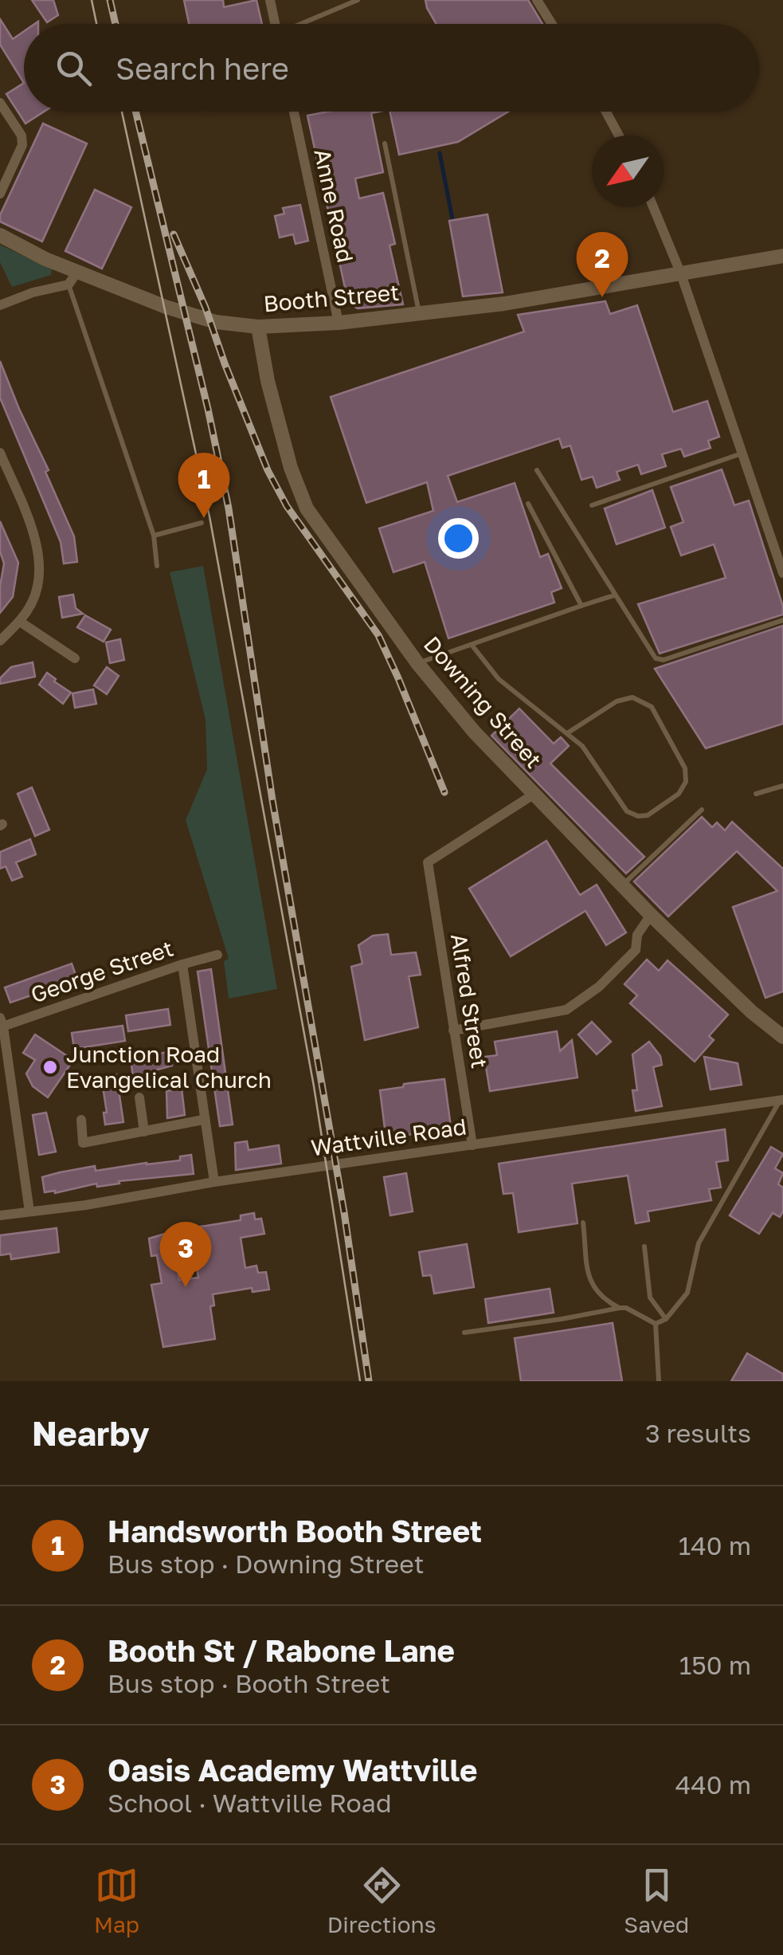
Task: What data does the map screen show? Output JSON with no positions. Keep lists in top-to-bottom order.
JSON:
{
  "streets": {
    "street": [
      "Anne Road",
      "Booth Street",
      "Downing Street",
      "George Street",
      "Alfred Street",
      "Wattville Road"
    ]
  },
  "crossings": [
    ["Anne Road", "Booth Street"],
    ["Booth Street", "Downing Street"],
    ["Downing Street", "Alfred Street"],
    ["Alfred Street", "Wattville Road"]
  ],
  "places": ["Junction Road Evangelical Church"],
  "north": "bottom left",
  "page": {
    "search": "Search here",
    "pins": ["2", "1", "3"],
    "heading": ["Nearby", "3 results"],
    "list": [
      {
        "mark": "1",
        "name": "Handsworth Booth Street",
        "note": "Bus stop · Downing Street",
        "value": "140 m"
      },
      {
        "mark": "2",
        "name": "Booth St / Rabone Lane",
        "note": "Bus stop · Booth Street",
        "value": "150 m"
      },
      {
        "mark": "3",
        "name": "Oasis Academy Wattville",
        "note": "School · Wattville Road",
        "value": "440 m"
      }
    ],
    "nav": ["Map", "Directions", "Saved"]
  }
}
